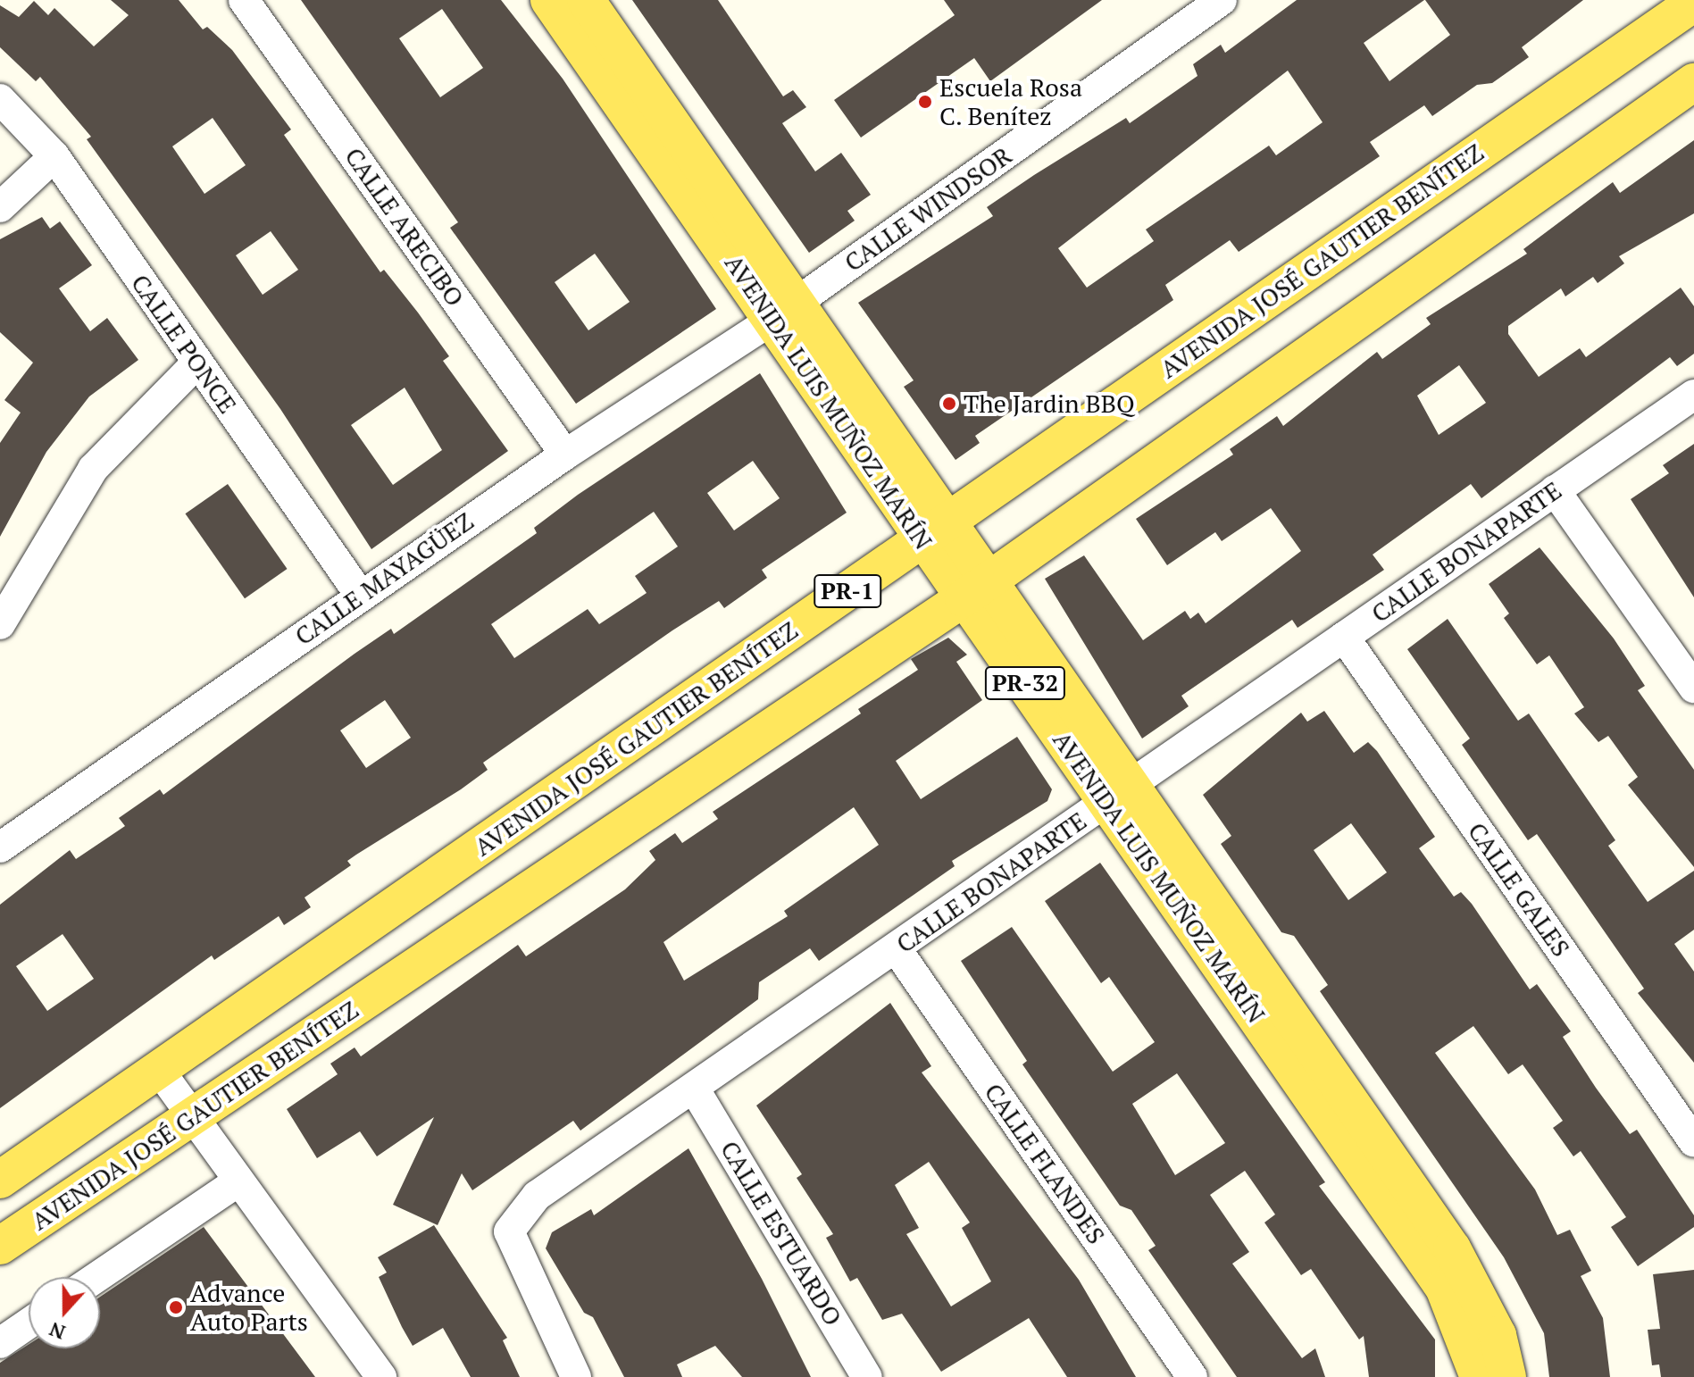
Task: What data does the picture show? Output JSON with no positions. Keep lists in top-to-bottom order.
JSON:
{
  "streets": {
    "main road": [
      "AVENIDA JOSÉ GAUTIER BENÍTEZ",
      "AVENIDA LUIS MUÑOZ MARÍN",
      "PR-1",
      "PR-32"
    ],
    "street": [
      "CALLE WINDSOR",
      "CALLE ARECIBO",
      "CALLE PONCE",
      "CALLE BONAPARTE",
      "CALLE MAYAGÜEZ",
      "CALLE GALES",
      "CALLE FLANDES",
      "CALLE ESTUARDO"
    ]
  },
  "crossings": [
    ["CALLE WINDSOR", "AVENIDA LUIS MUÑOZ MARÍN"],
    ["CALLE WINDSOR", "CALLE MAYAGÜEZ"],
    ["CALLE ARECIBO", "CALLE MAYAGÜEZ"],
    ["AVENIDA JOSÉ GAUTIER BENÍTEZ", "AVENIDA LUIS MUÑOZ MARÍN"],
    ["CALLE PONCE", "CALLE MAYAGÜEZ"],
    ["AVENIDA LUIS MUÑOZ MARÍN", "CALLE BONAPARTE"],
    ["AVENIDA LUIS MUÑOZ MARÍN", "CALLE MAYAGÜEZ"],
    ["CALLE BONAPARTE", "CALLE GALES"],
    ["CALLE BONAPARTE", "CALLE FLANDES"],
    ["CALLE BONAPARTE", "CALLE ESTUARDO"]
  ],
  "places": ["Escuela Rosa C. Benítez", "The Jardin BBQ", "Advance Auto Parts"],
  "north": "bottom"
}
